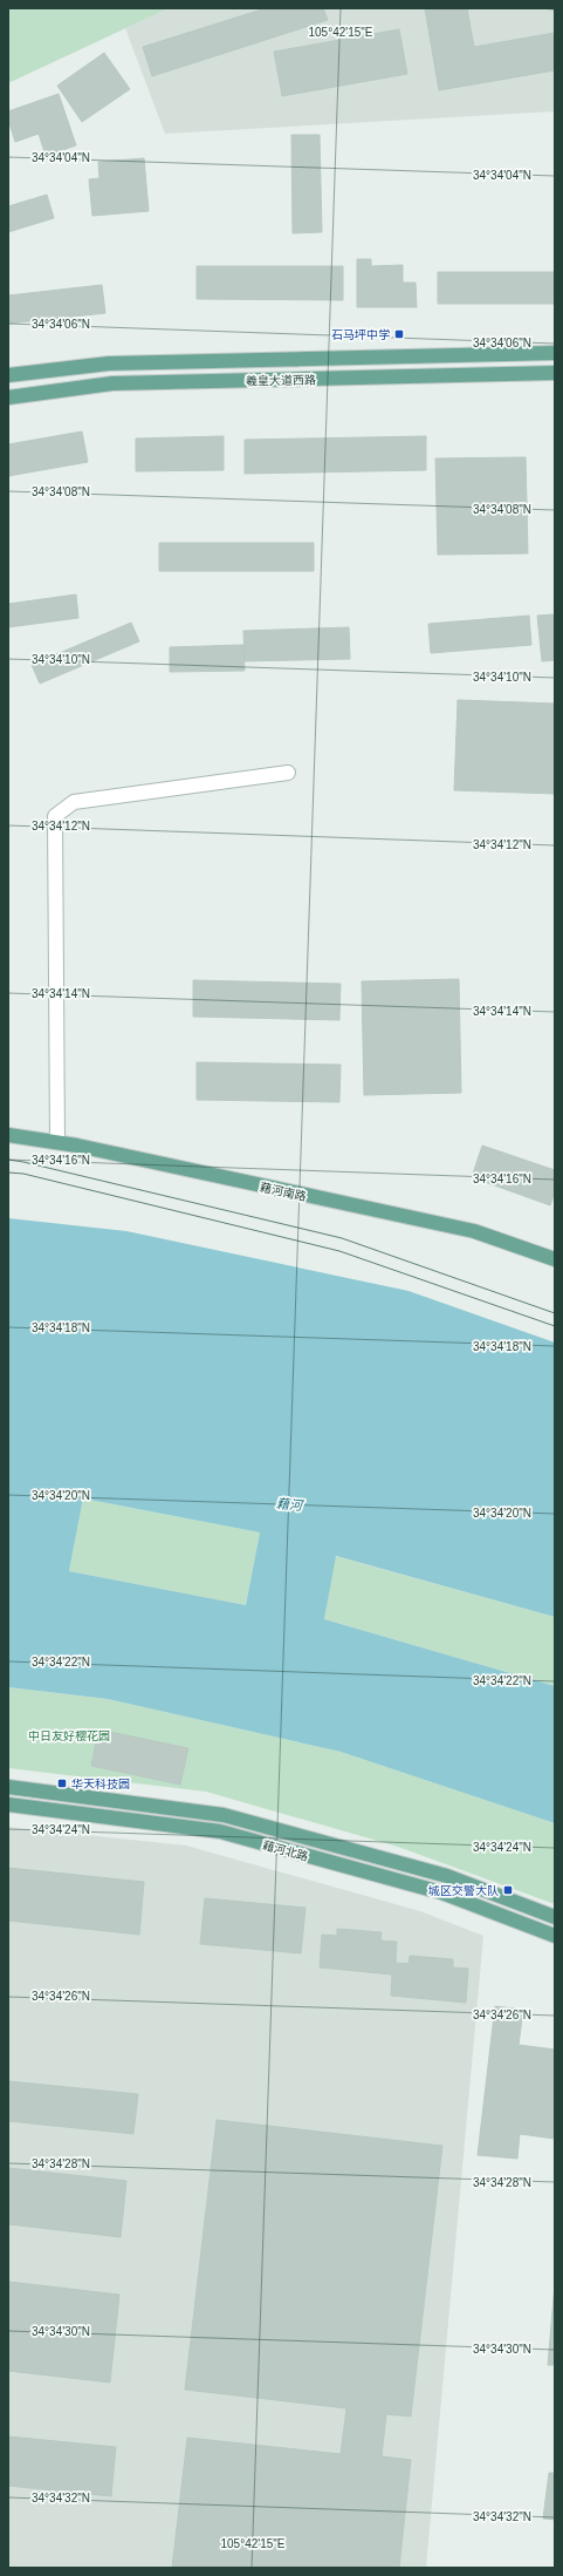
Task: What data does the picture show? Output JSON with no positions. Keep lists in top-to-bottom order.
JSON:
{
  "streets": {
    "main road": ["羲皇大道西路", "藉河南路", "藉河北路"]
  },
  "water": ["藉河"],
  "parks": ["中日友好樱花园"],
  "places": {
    "transit": ["石马坪中学", "华天科技园", "城区交警大队"]
  },
  "coordinates": [
    "105°42'15\"E",
    "34°34'04\"N",
    "34°34'06\"N",
    "34°34'08\"N",
    "34°34'10\"N",
    "34°34'12\"N",
    "34°34'14\"N",
    "34°34'16\"N",
    "34°34'18\"N",
    "34°34'20\"N",
    "34°34'22\"N",
    "34°34'24\"N",
    "34°34'26\"N",
    "34°34'28\"N",
    "34°34'30\"N",
    "34°34'32\"N"
  ]
}
